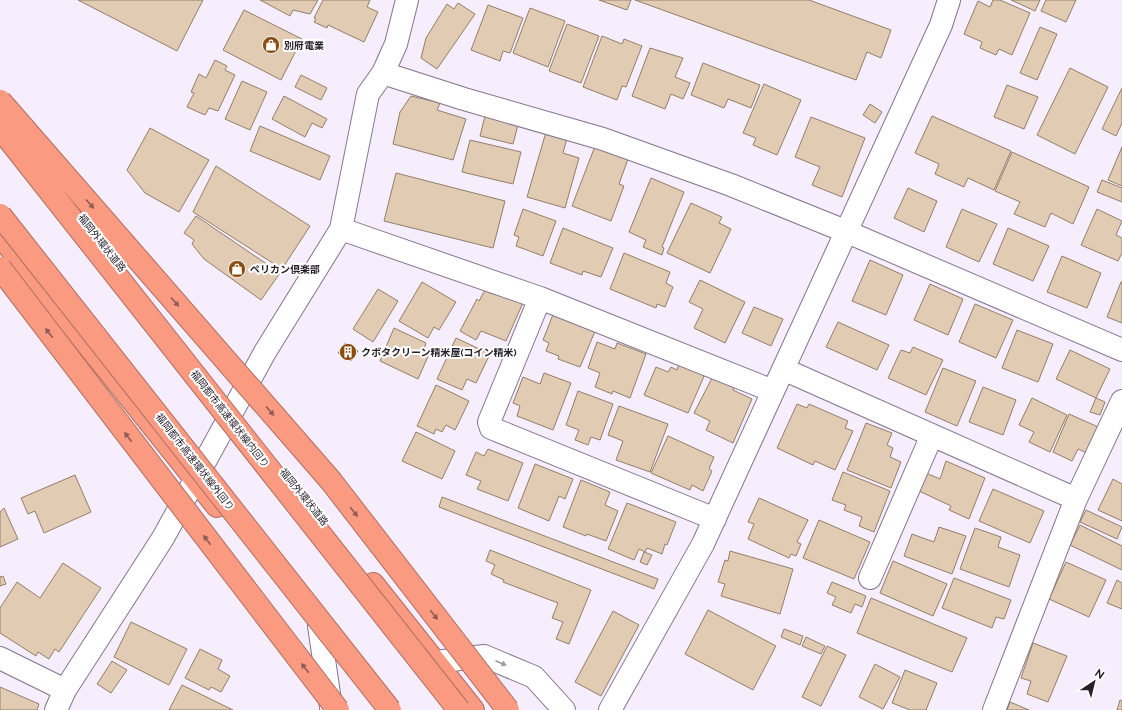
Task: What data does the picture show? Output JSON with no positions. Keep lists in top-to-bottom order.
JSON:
{
  "streets": {
    "highway": ["福岡外環状道路", "福岡都市高速環状線内回り", "福岡都市高速環状線外回り"]
  },
  "places": {
    "shop": ["別府電業", "ペリカン倶楽部"],
    "building": ["クボタクリーン精米屋(コイン精米)"]
  },
  "north": "top right"
}
